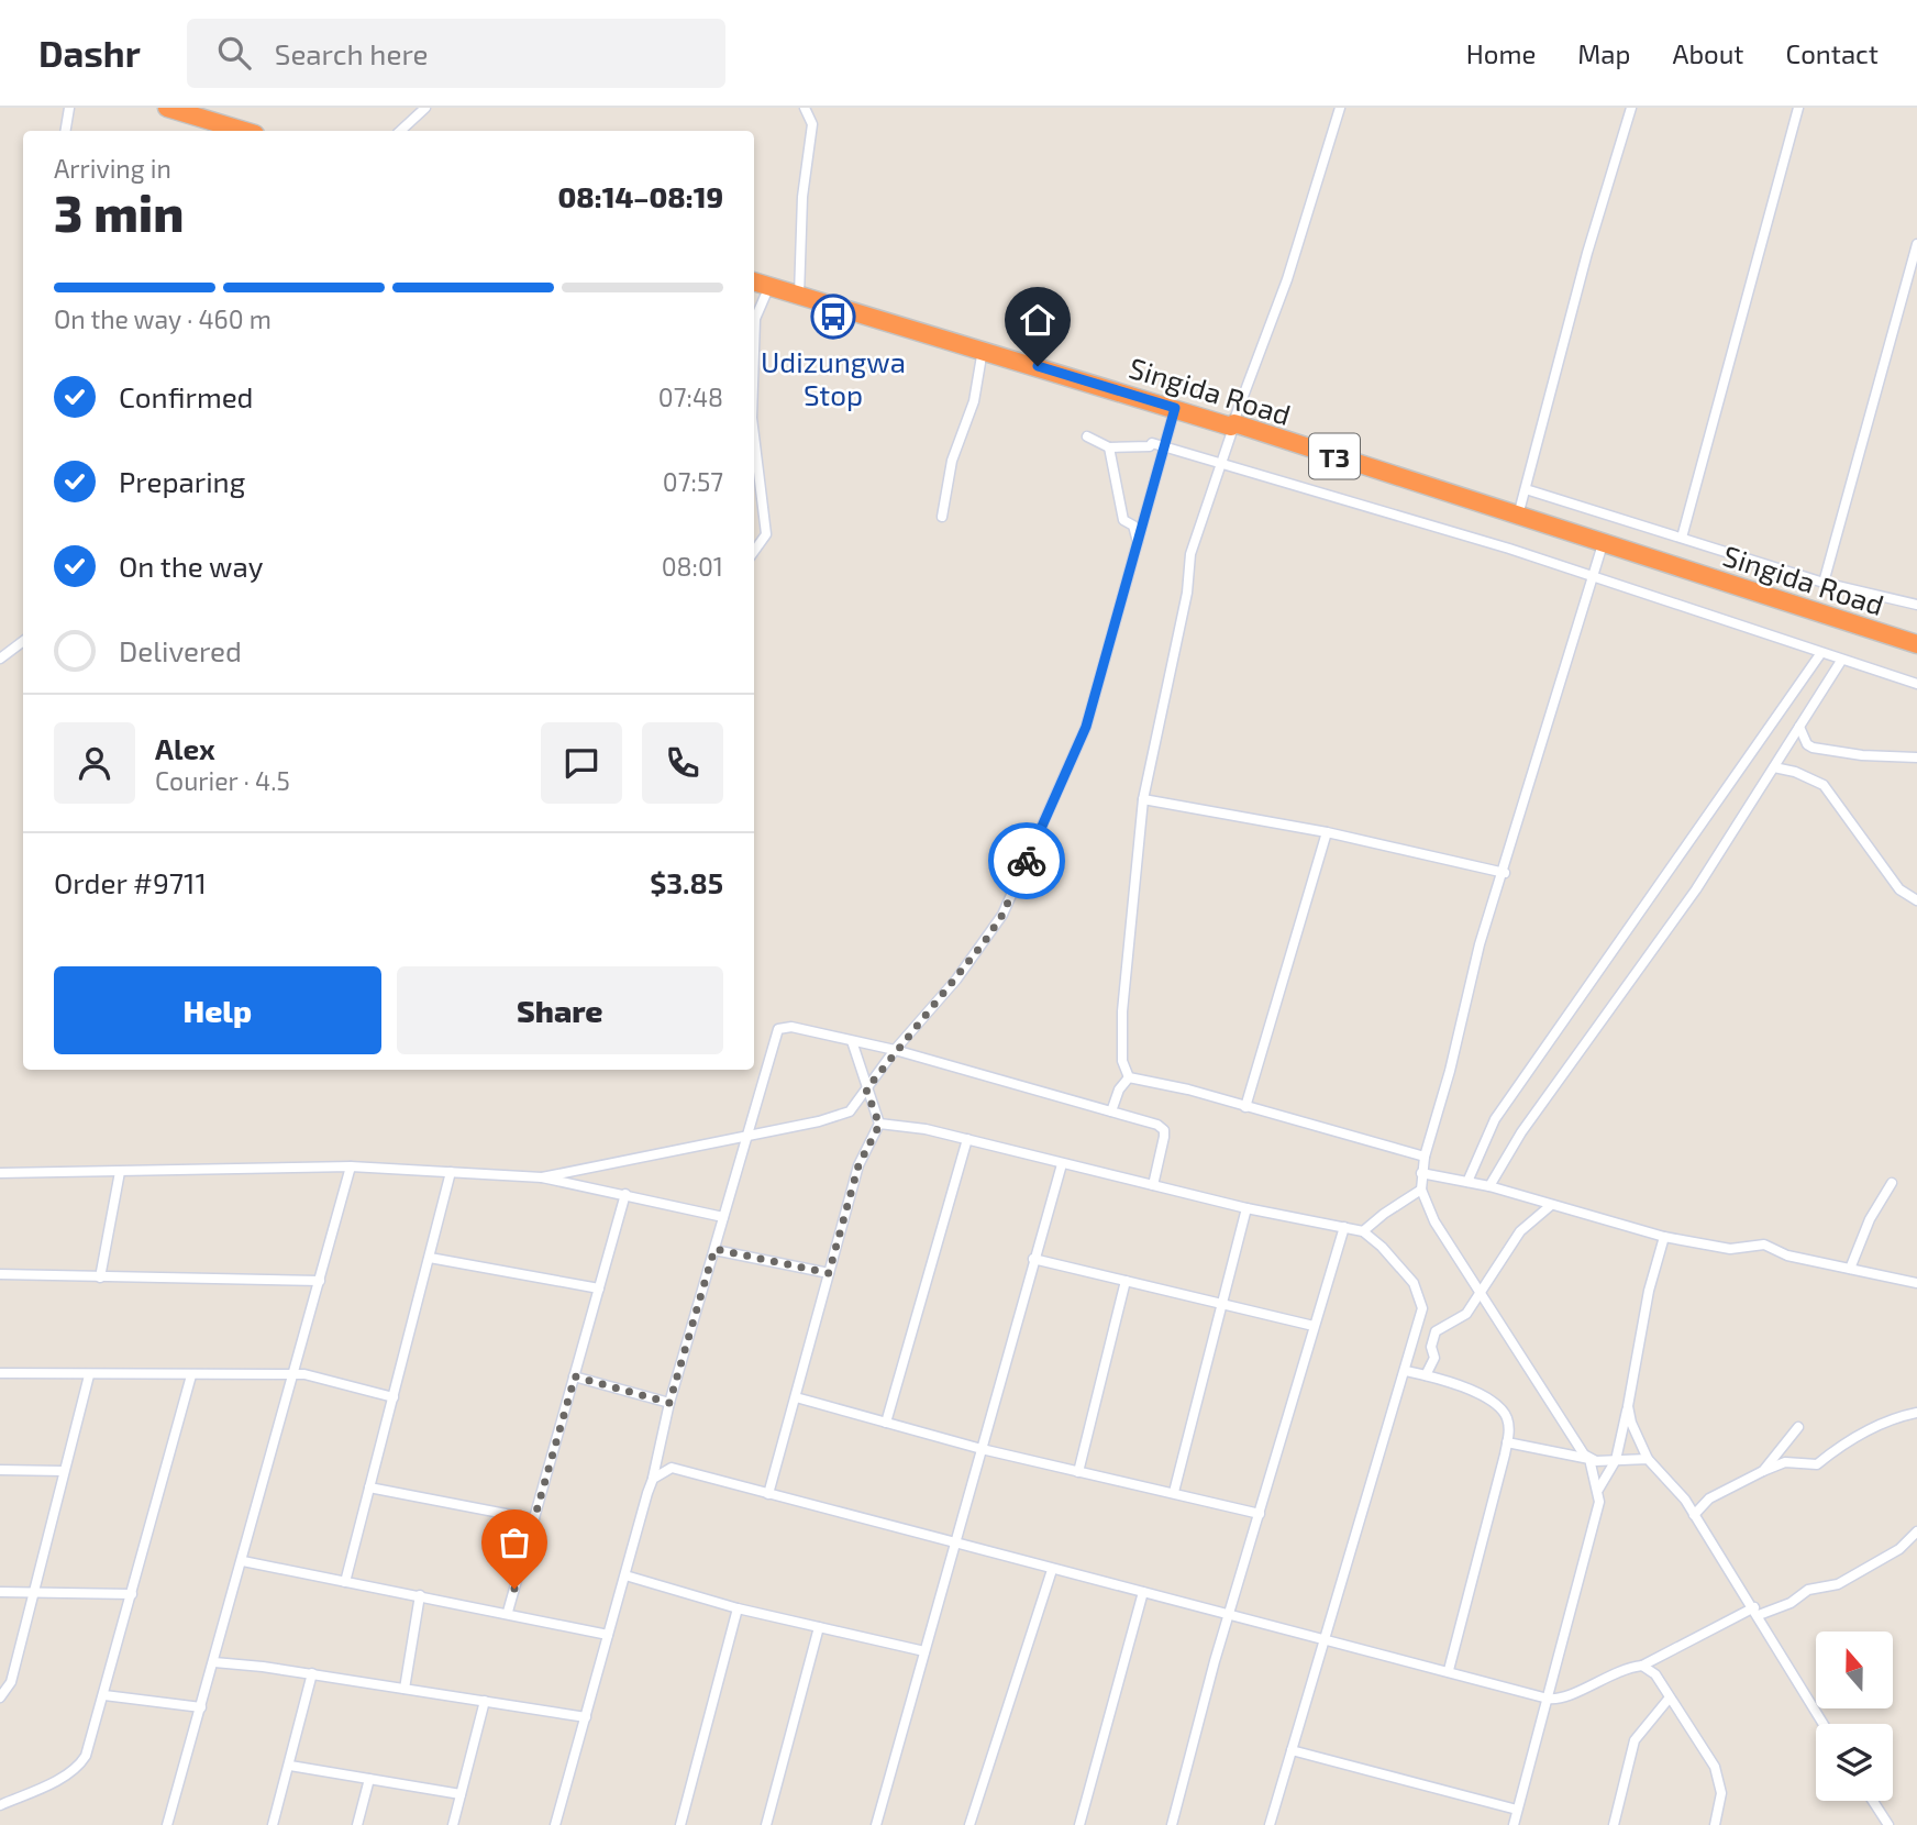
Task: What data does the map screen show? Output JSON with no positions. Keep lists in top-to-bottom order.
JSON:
{
  "streets": {
    "highway": ["Singida Road", "T3"]
  },
  "places": {
    "bus stop": ["Udizungwa Stop"]
  },
  "north": "top",
  "page": {
    "header": "Dashr",
    "search": "Search here",
    "nav": [
      "Home",
      "Map",
      "About",
      "Contact"
    ],
    "heading": ["3 min", "Arriving in", "08:14–08:19"],
    "panel": [
      "Alex",
      "Courier · 4.5",
      "Order #9711",
      "$3.85"
    ],
    "bar": "On the way · 460 m",
    "list": [
      ["Confirmed", "07:48"],
      ["Preparing", "07:57"],
      ["On the way", "08:01"],
      "Delivered"
    ],
    "buttons": ["Help", "Share"]
  }
}
